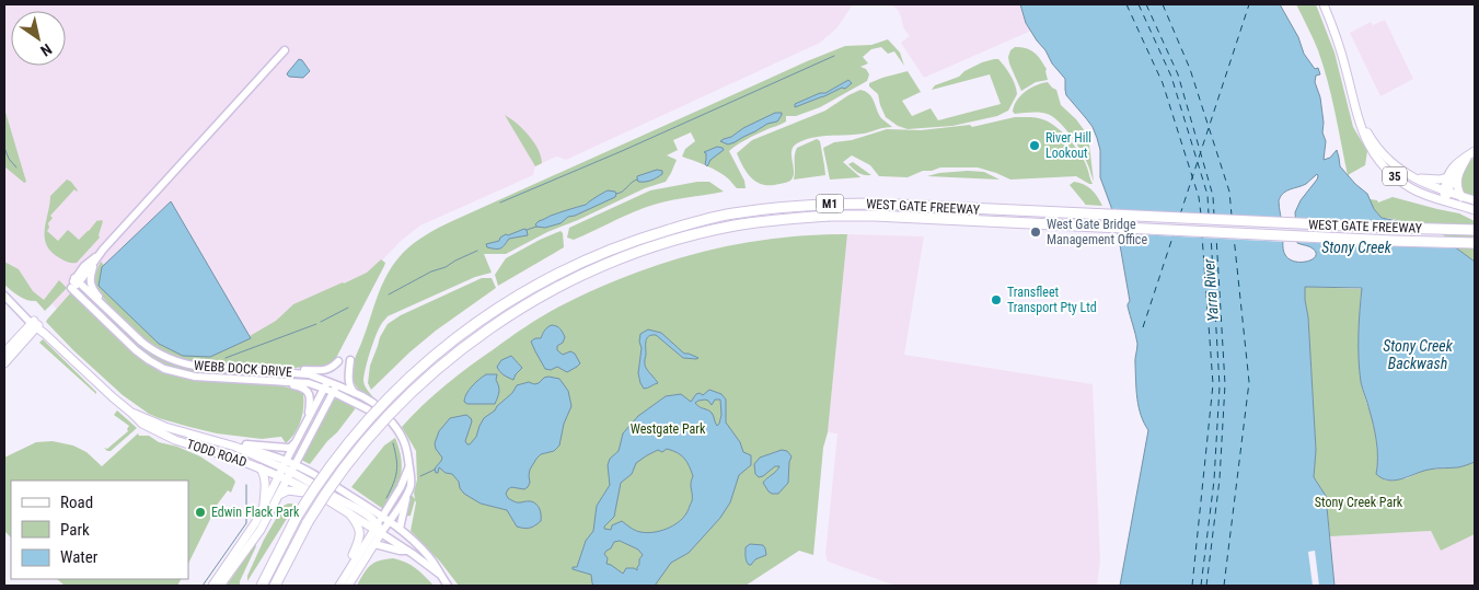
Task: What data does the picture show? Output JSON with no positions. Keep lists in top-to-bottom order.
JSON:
{
  "streets": {
    "highway": ["M1", "WEST GATE FREEWAY"],
    "main road": ["35", "TODD ROAD"],
    "street": ["WEBB DOCK DRIVE"]
  },
  "water": ["Stony Creek", "Yarra River", "Stony Creek Backwash"],
  "parks": ["Westgate Park", "Stony Creek Park"],
  "places": [
    "River Hill Lookout",
    "West Gate Bridge Management Office",
    "Transfleet Transport Pty Ltd",
    "Edwin Flack Park"
  ],
  "legend": ["Road", "Park", "Water"],
  "north": "bottom right"
}
